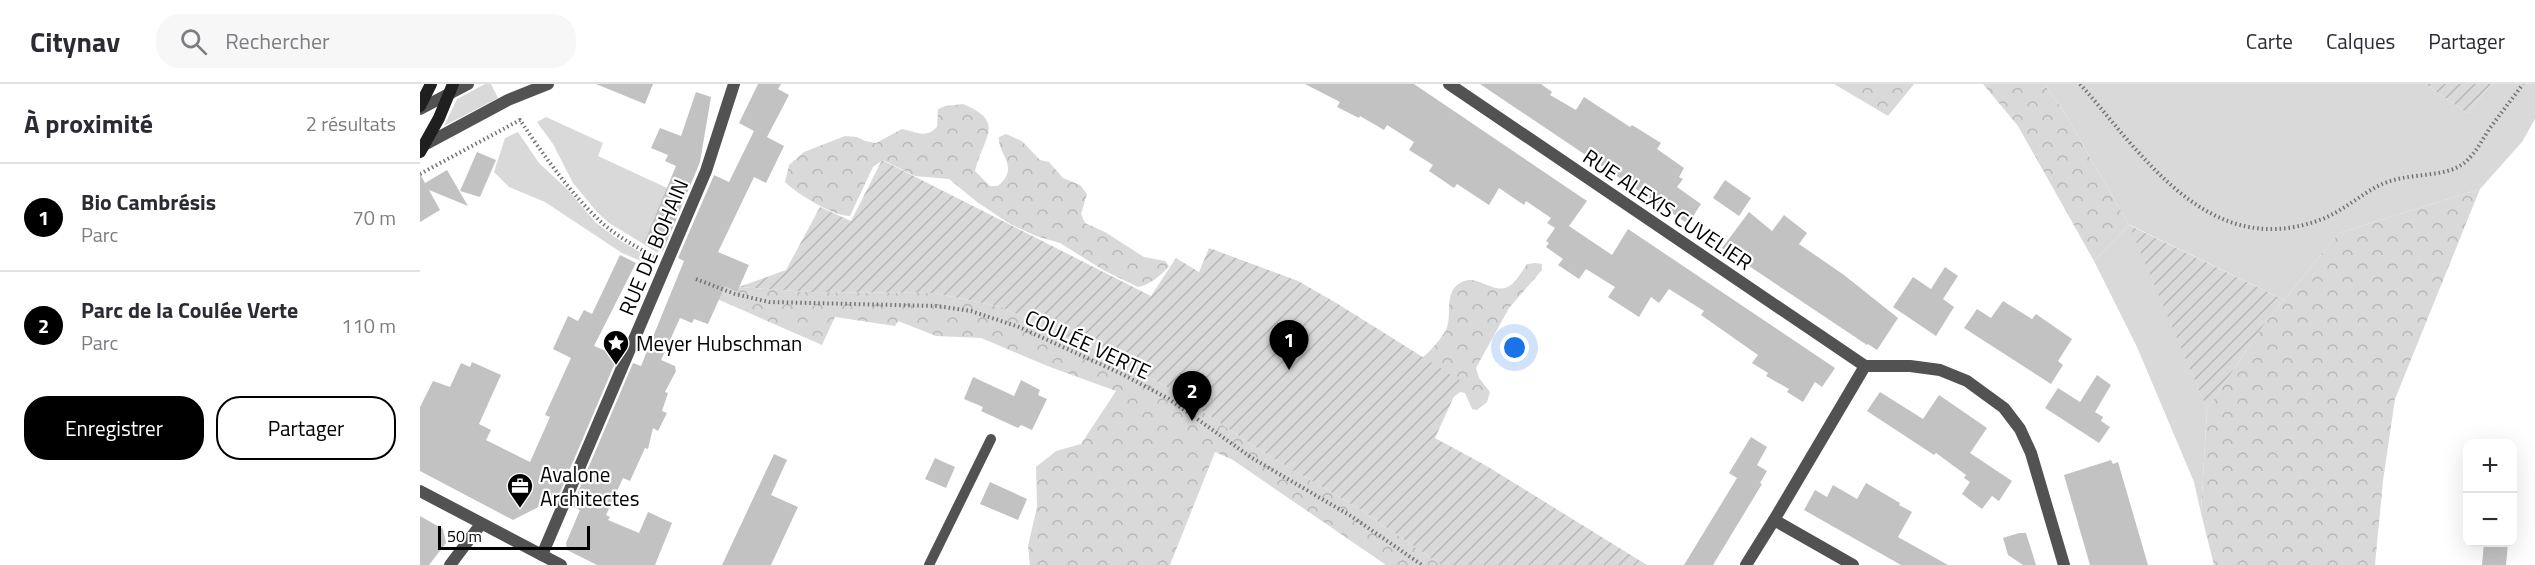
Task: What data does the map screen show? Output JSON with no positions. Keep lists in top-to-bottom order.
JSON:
{
  "streets": {
    "street": ["RUE ALEXIS CUVELIER", "RUE DE BOHAIN"],
    "path": ["COULÉE VERTE"]
  },
  "places": {
    "place": ["Meyer Hubschman"],
    "office": ["Avalone Architectes"]
  },
  "scale_bar": "50 m",
  "page": {
    "header": "Citynav",
    "search": "Rechercher",
    "nav": ["Carte", "Calques", "Partager"],
    "heading": ["À proximité", "2 résultats"],
    "list": [
      {
        "mark": "1",
        "name": "Bio Cambrésis",
        "note": "Parc",
        "value": "70 m"
      },
      {
        "mark": "2",
        "name": "Parc de la Coulée Verte",
        "note": "Parc",
        "value": "110 m"
      }
    ],
    "pins": ["1", "2"],
    "buttons": ["Enregistrer", "Partager"],
    "map_buttons": ["+", "−"],
    "scale": "50 m"
  }
}
